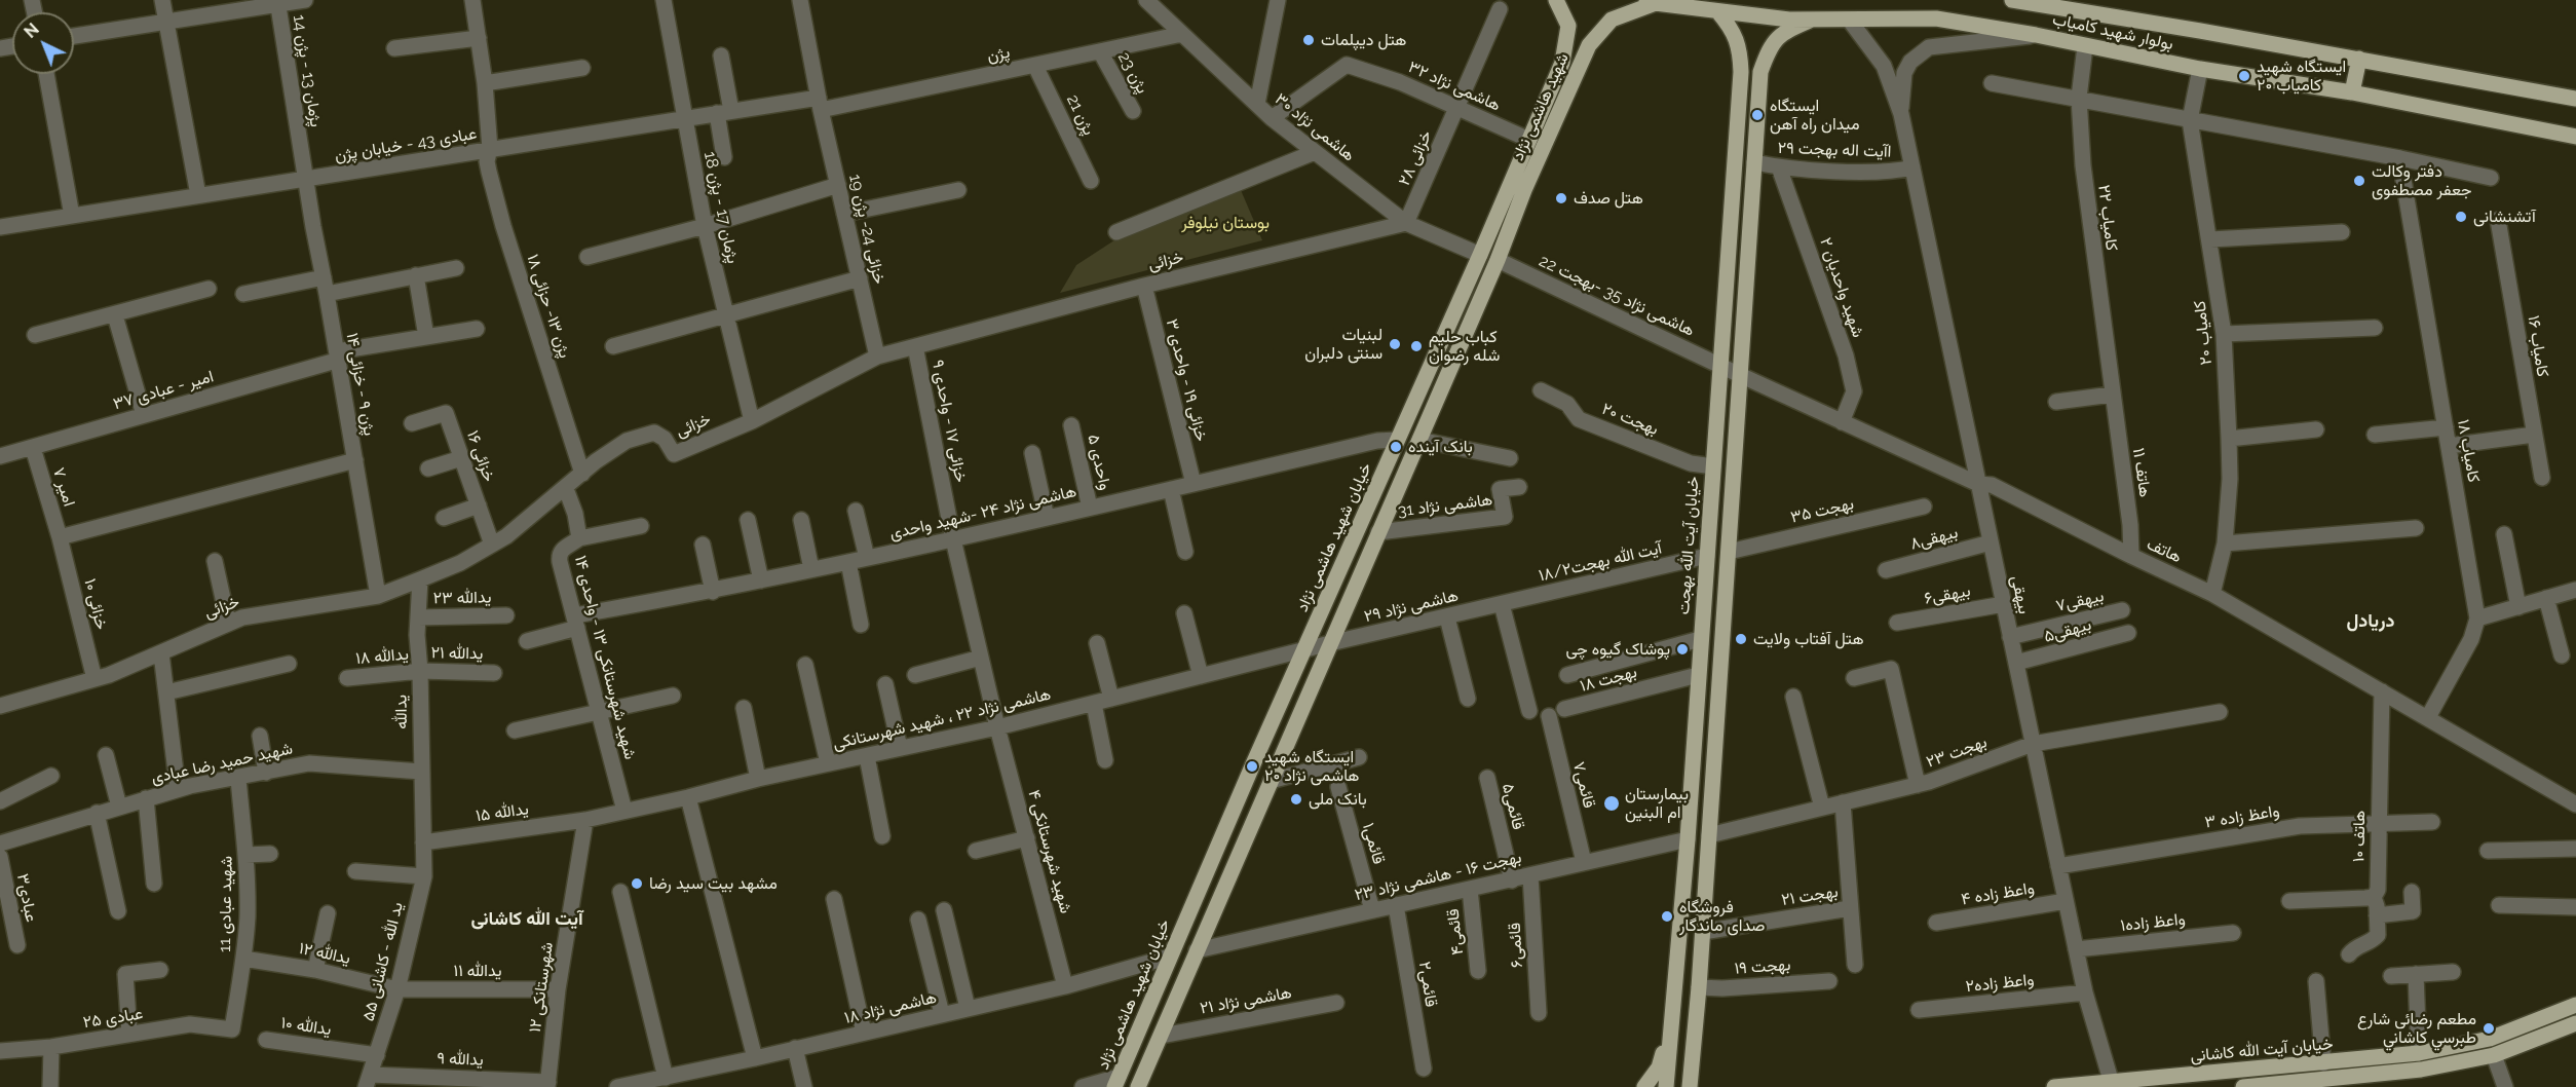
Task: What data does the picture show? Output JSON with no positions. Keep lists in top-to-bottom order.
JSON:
{
  "streets": {
    "main road": [
      "بولوار شهید کامیاب",
      "شهید هاشمی نژاد",
      "خیابان شهید هاشمی نژاد",
      "خیابان آیت الله بهجت",
      "خیابان آیت الله کاشانی"
    ],
    "street": [
      "پژن",
      "پژمان 13 - پژن 14",
      "پژن 23",
      "هاشمی نژاد ۳۲",
      "پژن 21",
      "هاشمی نژاد ۳۰",
      "عبادی 43 - خیابان پژن",
      "اآیت اله بهجت ۲۹",
      "خزائی ۲۸",
      "پژمان 17 - پژن 18",
      "کامیاب ۲۲",
      "خزائی 24- پژن 19",
      "خزائی",
      "شهید واحدیان ۲",
      "هاشمی نژاد 35 -بهجت 22",
      "پژن ۱۳- حزائی ۱۸",
      "کامیاب ۲۰",
      "کامیاب ۱۶",
      "خزائی ۱۹ - واحدی ۳",
      "پژن ۹ - خزائی ۱۴",
      "امیر - عبادی ۳۷",
      "بهجت ۲۰",
      "خزائی ۱۷ - واحدی ۹",
      "کامیاب ۱۸",
      "خزائی ۱۶",
      "واحدی ۵",
      "هاتف ۱۱",
      "امیر ۷",
      "هاشمی نژاد 31",
      "بهجت ۳۵",
      "هاشمی نژاد ۲۴ -شهید واحدی",
      "بیهقی۸",
      "هاتف",
      "آیت الله بهجت۱۸/۲",
      "بیهقی۶",
      "بیهقی",
      "یدالله ۲۳",
      "بیهقی۷",
      "خزائی ۱۰",
      "هاشمی نژاد ۲۹",
      "بیهقی۵",
      "یدالله ۲۱",
      "یدالله ۱۸",
      "شهید شهرستانکی ۱۳ - واحدی ۱۴",
      "بهجت ۱۸",
      "یدالله",
      "هاشمی نژاد ۲۲ ، شهید شهرستانکی",
      "بهجت ۲۳",
      "شهید حمید رضا عبادی",
      "قائمی۷",
      "قائمی۵",
      "یدالله ۱۵",
      "واعظ زاده ۳",
      "هاتف ۱۰",
      "قائمی۱",
      "شهید شهرستانکی ۴",
      "بهجت ۱۶ - هاشمی نژاد ۲۳",
      "واعظ زاده ۴",
      "بهجت ۲۱",
      "عبادی۳",
      "شهید عبادی 11",
      "واعظ زاده۱",
      "قائمی۴",
      "قائمی۶",
      "یدالله ۱۲",
      "ید الله - کاشانی ۵۵",
      "بهجت ۱۹",
      "یدالله ۱۱",
      "واعظ زاده۲",
      "قائمی۲",
      "شهرستانکی ۱۲",
      "هاشمی نژاد ۲۱",
      "هاشمی نژاد ۱۸",
      "عبادی ۲۵",
      "یدالله ۱۰",
      "یدالله ۹"
    ]
  },
  "crossings": [
    ["بولوار شهید کامیاب", "شهید هاشمی نژاد"],
    ["بولوار شهید کامیاب", "کامیاب ۲۲"],
    ["بولوار شهید کامیاب", "کامیاب ۲۰"],
    ["بولوار شهید کامیاب", "خیابان آیت الله بهجت"],
    ["پژن", "پژن 23"],
    ["پژن", "پژن 21"],
    ["پژن", "هاشمی نژاد ۳۰"],
    ["پژن", "عبادی 43 - خیابان پژن"],
    ["پژن", "خزائی 24- پژن 19"],
    ["پژمان 13 - پژن 14", "عبادی 43 - خیابان پژن"],
    ["پژمان 13 - پژن 14", "پژن ۹ - خزائی ۱۴"],
    ["هاشمی نژاد ۳۲", "هاشمی نژاد ۳۰"],
    ["هاشمی نژاد ۳۲", "خزائی ۲۸"],
    ["هاشمی نژاد ۳۲", "خیابان شهید هاشمی نژاد"],
    ["شهید هاشمی نژاد", "هاشمی نژاد 35 -بهجت 22"],
    ["هاشمی نژاد ۳۰", "خزائی ۲۸"],
    ["هاشمی نژاد ۳۰", "خزائی"],
    ["هاشمی نژاد ۳۰", "خیابان شهید هاشمی نژاد"],
    ["عبادی 43 - خیابان پژن", "پژمان 17 - پژن 18"],
    ["عبادی 43 - خیابان پژن", "خزائی 24- پژن 19"],
    ["عبادی 43 - خیابان پژن", "پژن ۱۳- حزائی ۱۸"],
    ["عبادی 43 - خیابان پژن", "پژن ۹ - خزائی ۱۴"],
    ["اآیت اله بهجت ۲۹", "شهید واحدیان ۲"],
    ["اآیت اله بهجت ۲۹", "بیهقی"],
    ["خزائی ۲۸", "خزائی"],
    ["پژمان 17 - پژن 18", "خزائی"],
    ["کامیاب ۲۲", "هاتف ۱۱"],
    ["خزائی 24- پژن 19", "خزائی"],
    ["خزائی", "پژن ۱۳- حزائی ۱۸"],
    ["خزائی", "خزائی ۱۹ - واحدی ۳"],
    ["خزائی", "پژن ۹ - خزائی ۱۴"],
    ["خزائی", "خزائی ۱۷ - واحدی ۹"],
    ["خزائی", "خزائی ۱۶"],
    ["خزائی", "خزائی ۱۰"],
    ["خزائی", "شهید شهرستانکی ۱۳ - واحدی ۱۴"],
    ["خزائی", "یدالله"],
    ["شهید واحدیان ۲", "هاتف"],
    ["هاشمی نژاد 35 -بهجت 22", "خیابان آیت الله بهجت"],
    ["هاشمی نژاد 35 -بهجت 22", "هاتف"],
    ["کامیاب ۲۰", "هاتف"],
    ["خزائی ۱۹ - واحدی ۳", "هاشمی نژاد ۲۴ -شهید واحدی"],
    ["پژن ۹ - خزائی ۱۴", "امیر - عبادی ۳۷"],
    ["امیر - عبادی ۳۷", "امیر ۷"],
    ["بهجت ۲۰", "خیابان آیت الله بهجت"],
    ["خزائی ۱۷ - واحدی ۹", "هاشمی نژاد ۲۴ -شهید واحدی"],
    ["خزائی ۱۷ - واحدی ۹", "شهید شهرستانکی ۴"],
    ["کامیاب ۱۸", "هاتف"],
    ["واحدی ۵", "هاشمی نژاد ۲۴ -شهید واحدی"],
    ["هاتف ۱۱", "هاتف"],
    ["امیر ۷", "خزائی ۱۰"],
    ["هاشمی نژاد ۲۴ -شهید واحدی", "خیابان شهید هاشمی نژاد"],
    ["هاشمی نژاد ۲۴ -شهید واحدی", "شهید شهرستانکی ۱۳ - واحدی ۱۴"],
    ["خیابان شهید هاشمی نژاد", "هاشمی نژاد ۲۹"],
    ["خیابان شهید هاشمی نژاد", "هاشمی نژاد ۲۲ ، شهید شهرستانکی"],
    ["خیابان شهید هاشمی نژاد", "هاشمی نژاد ۱۸"],
    ["بیهقی۸", "بیهقی"],
    ["خیابان آیت الله بهجت", "هاتف"],
    ["خیابان آیت الله بهجت", "آیت الله بهجت۱۸/۲"],
    ["خیابان آیت الله بهجت", "بهجت ۱۸"],
    ["خیابان آیت الله بهجت", "بهجت ۱۶ - هاشمی نژاد ۲۳"],
    ["هاتف", "بیهقی"],
    ["هاتف", "هاتف ۱۰"],
    ["آیت الله بهجت۱۸/۲", "هاشمی نژاد ۲۹"],
    ["بیهقی۶", "بیهقی"],
    ["بیهقی", "بیهقی۷"],
    ["بیهقی", "بیهقی۵"],
    ["بیهقی", "بهجت ۲۳"],
    ["بیهقی", "واعظ زاده ۳"],
    ["بیهقی", "واعظ زاده ۴"],
    ["بیهقی", "واعظ زاده۱"],
    ["بیهقی", "واعظ زاده۲"],
    ["بیهقی", "خیابان آیت الله کاشانی"],
    ["یدالله ۲۳", "یدالله"],
    ["هاشمی نژاد ۲۹", "هاشمی نژاد ۲۲ ، شهید شهرستانکی"],
    ["یدالله ۲۱", "یدالله ۱۸"],
    ["یدالله ۲۱", "یدالله"],
    ["یدالله ۱۸", "یدالله"],
    ["شهید شهرستانکی ۱۳ - واحدی ۱۴", "هاشمی نژاد ۲۲ ، شهید شهرستانکی"],
    ["یدالله", "شهید حمید رضا عبادی"],
    ["یدالله", "یدالله ۱۵"],
    ["یدالله", "ید الله - کاشانی ۵۵"],
    ["هاشمی نژاد ۲۲ ، شهید شهرستانکی", "یدالله ۱۵"],
    ["هاشمی نژاد ۲۲ ، شهید شهرستانکی", "شهید شهرستانکی ۴"],
    ["هاشمی نژاد ۲۲ ، شهید شهرستانکی", "شهرستانکی ۱۲"],
    ["شهید حمید رضا عبادی", "شهید عبادی 11"],
    ["قائمی۷", "بهجت ۱۶ - هاشمی نژاد ۲۳"],
    ["قائمی۵", "بهجت ۱۶ - هاشمی نژاد ۲۳"],
    ["یدالله ۱۵", "ید الله - کاشانی ۵۵"],
    ["یدالله ۱۵", "شهرستانکی ۱۲"],
    ["واعظ زاده ۳", "هاتف ۱۰"],
    ["قائمی۱", "بهجت ۱۶ - هاشمی نژاد ۲۳"],
    ["شهید شهرستانکی ۴", "هاشمی نژاد ۱۸"],
    ["بهجت ۱۶ - هاشمی نژاد ۲۳", "قائمی۴"],
    ["بهجت ۱۶ - هاشمی نژاد ۲۳", "قائمی۶"],
    ["بهجت ۱۶ - هاشمی نژاد ۲۳", "قائمی۲"],
    ["شهید عبادی 11", "یدالله ۱۲"],
    ["شهید عبادی 11", "عبادی ۲۵"],
    ["یدالله ۱۲", "ید الله - کاشانی ۵۵"],
    ["یدالله ۱۲", "یدالله ۱۱"],
    ["ید الله - کاشانی ۵۵", "یدالله ۱۱"],
    ["ید الله - کاشانی ۵۵", "یدالله ۱۰"],
    ["ید الله - کاشانی ۵۵", "یدالله ۹"],
    ["یدالله ۱۱", "شهرستانکی ۱۲"],
    ["شهرستانکی ۱۲", "یدالله ۹"]
  ],
  "districts": ["دریادل", "آیت الله کاشانی"],
  "parks": ["بوستان نیلوفر"],
  "places": [
    "هتل دیپلمات",
    "ایستگاه شهید کامیاب ۲۰",
    "ایستگاه میدان راه آهن",
    "دفتر وکالت جعفر مصطفوی",
    "هتل صدف",
    "آتشنشانی",
    "لبنیات سنتی دلبران",
    "کباب حلیم شله رضوان",
    "بانک آینده",
    "هتل آفتاب ولایت",
    "پوشاک گیوه چی",
    "ایستگاه شهید هاشمی نژاد ۲۰",
    "بانک ملی",
    "بیمارستان ام البنین",
    "مشهد بيت سيد رضا",
    "فروشگاه صدای ماندگار",
    "مطعم رضائي شارع طبرسي كاشاني"
  ],
  "north": "top left"
}
